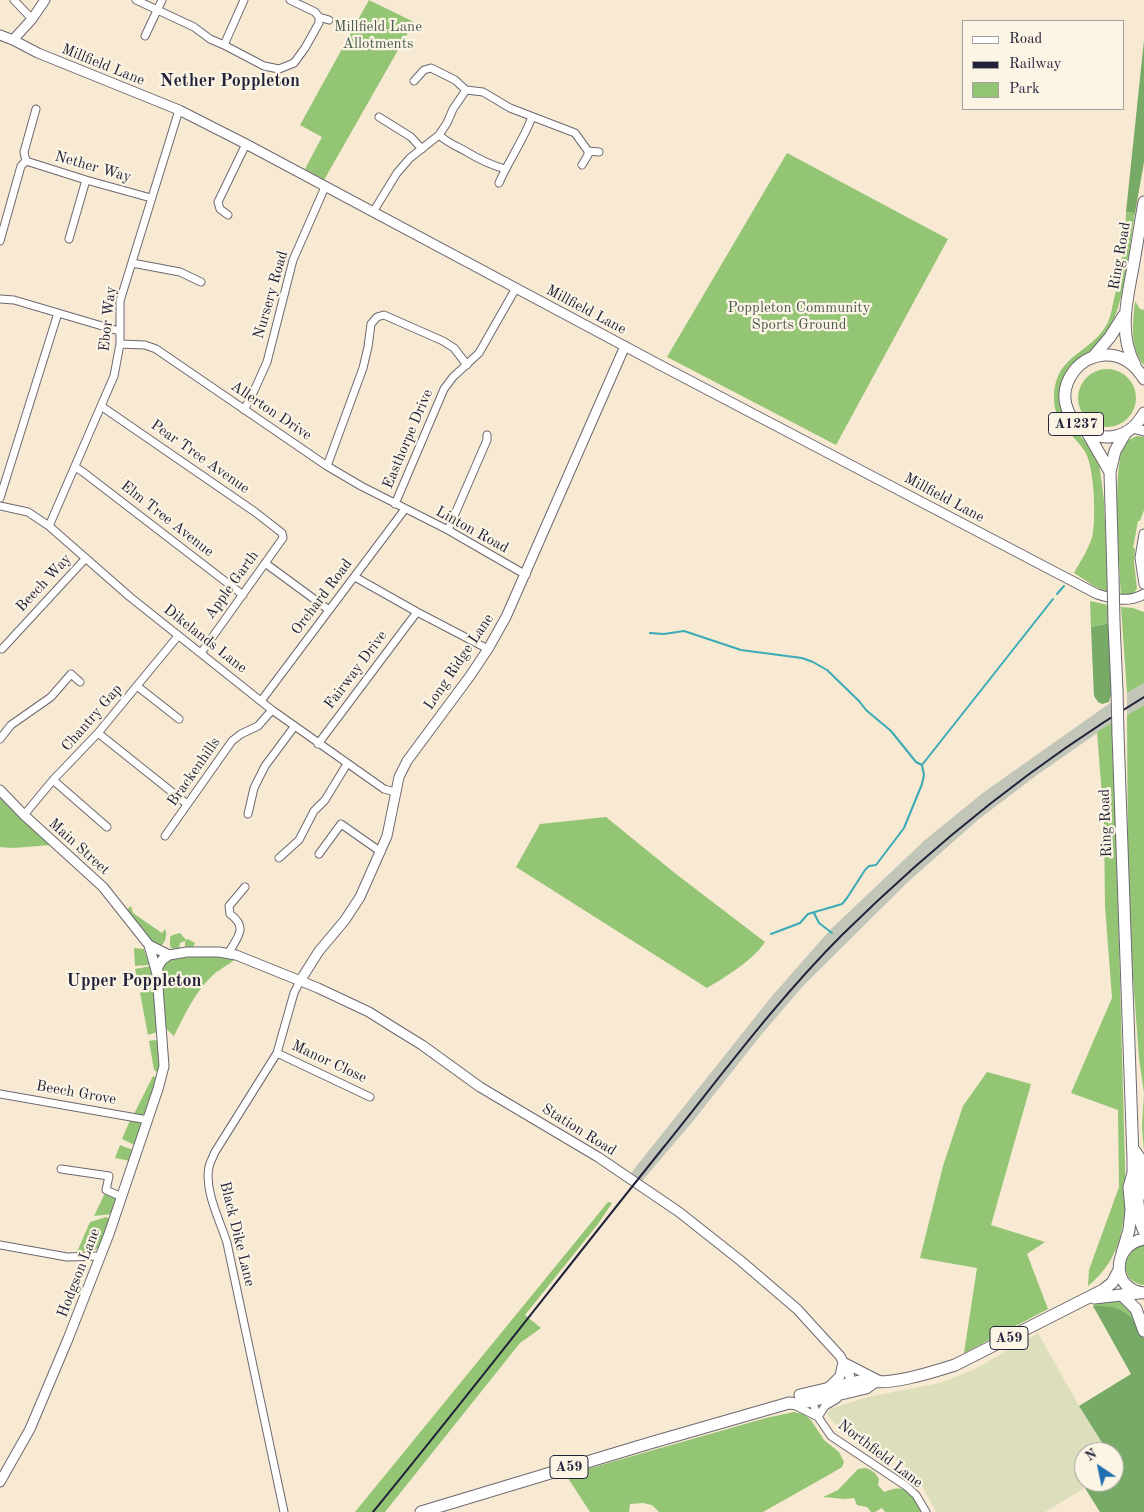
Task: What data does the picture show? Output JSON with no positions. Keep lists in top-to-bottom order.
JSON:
{
  "streets": {
    "highway": ["Ring Road", "A1237", "A59"],
    "street": [
      "Millfield Lane",
      "Nether Way",
      "Nursery Road",
      "Ebor Way",
      "Allerton Drive",
      "Easthorpe Drive",
      "Pear Tree Avenue",
      "Elm Tree Avenue",
      "Linton Road",
      "Beech Way",
      "Apple Garth",
      "Orchard Road",
      "Dikelands Lane",
      "Long Ridge Lane",
      "Fairway Drive",
      "Chantry Gap",
      "Brackenhills",
      "Main Street",
      "Manor Close",
      "Beech Grove",
      "Station Road",
      "Black Dike Lane",
      "Hodgson Lane",
      "Northfield Lane"
    ]
  },
  "crossings": [
    ["Millfield Lane", "Nursery Road"],
    ["Millfield Lane", "Ebor Way"],
    ["Millfield Lane", "Easthorpe Drive"],
    ["Millfield Lane", "Long Ridge Lane"],
    ["Nether Way", "Ebor Way"],
    ["Ring Road", "A1237"],
    ["Nursery Road", "Allerton Drive"],
    ["Ebor Way", "Allerton Drive"],
    ["Ebor Way", "Pear Tree Avenue"],
    ["Ebor Way", "Elm Tree Avenue"],
    ["Ebor Way", "Dikelands Lane"],
    ["Allerton Drive", "Easthorpe Drive"],
    ["Allerton Drive", "Linton Road"],
    ["Allerton Drive", "Orchard Road"],
    ["Pear Tree Avenue", "Apple Garth"],
    ["Elm Tree Avenue", "Apple Garth"],
    ["Linton Road", "Orchard Road"],
    ["Linton Road", "Long Ridge Lane"],
    ["Beech Way", "Dikelands Lane"],
    ["Apple Garth", "Dikelands Lane"],
    ["Orchard Road", "Dikelands Lane"],
    ["Dikelands Lane", "Long Ridge Lane"],
    ["Dikelands Lane", "Fairway Drive"],
    ["Dikelands Lane", "Chantry Gap"],
    ["Dikelands Lane", "Brackenhills"],
    ["Long Ridge Lane", "Station Road"],
    ["Long Ridge Lane", "Black Dike Lane"],
    ["Chantry Gap", "Main Street"],
    ["Manor Close", "Black Dike Lane"],
    ["Beech Grove", "Hodgson Lane"],
    ["Station Road", "Black Dike Lane"],
    ["Station Road", "A59"],
    ["Station Road", "Northfield Lane"],
    ["A59", "Northfield Lane"]
  ],
  "districts": ["Nether Poppleton", "Upper Poppleton"],
  "parks": ["Millfield Lane Allotments", "Poppleton Community Sports Ground"],
  "legend": ["Road", "Railway", "Park"],
  "north": "top left"
}
